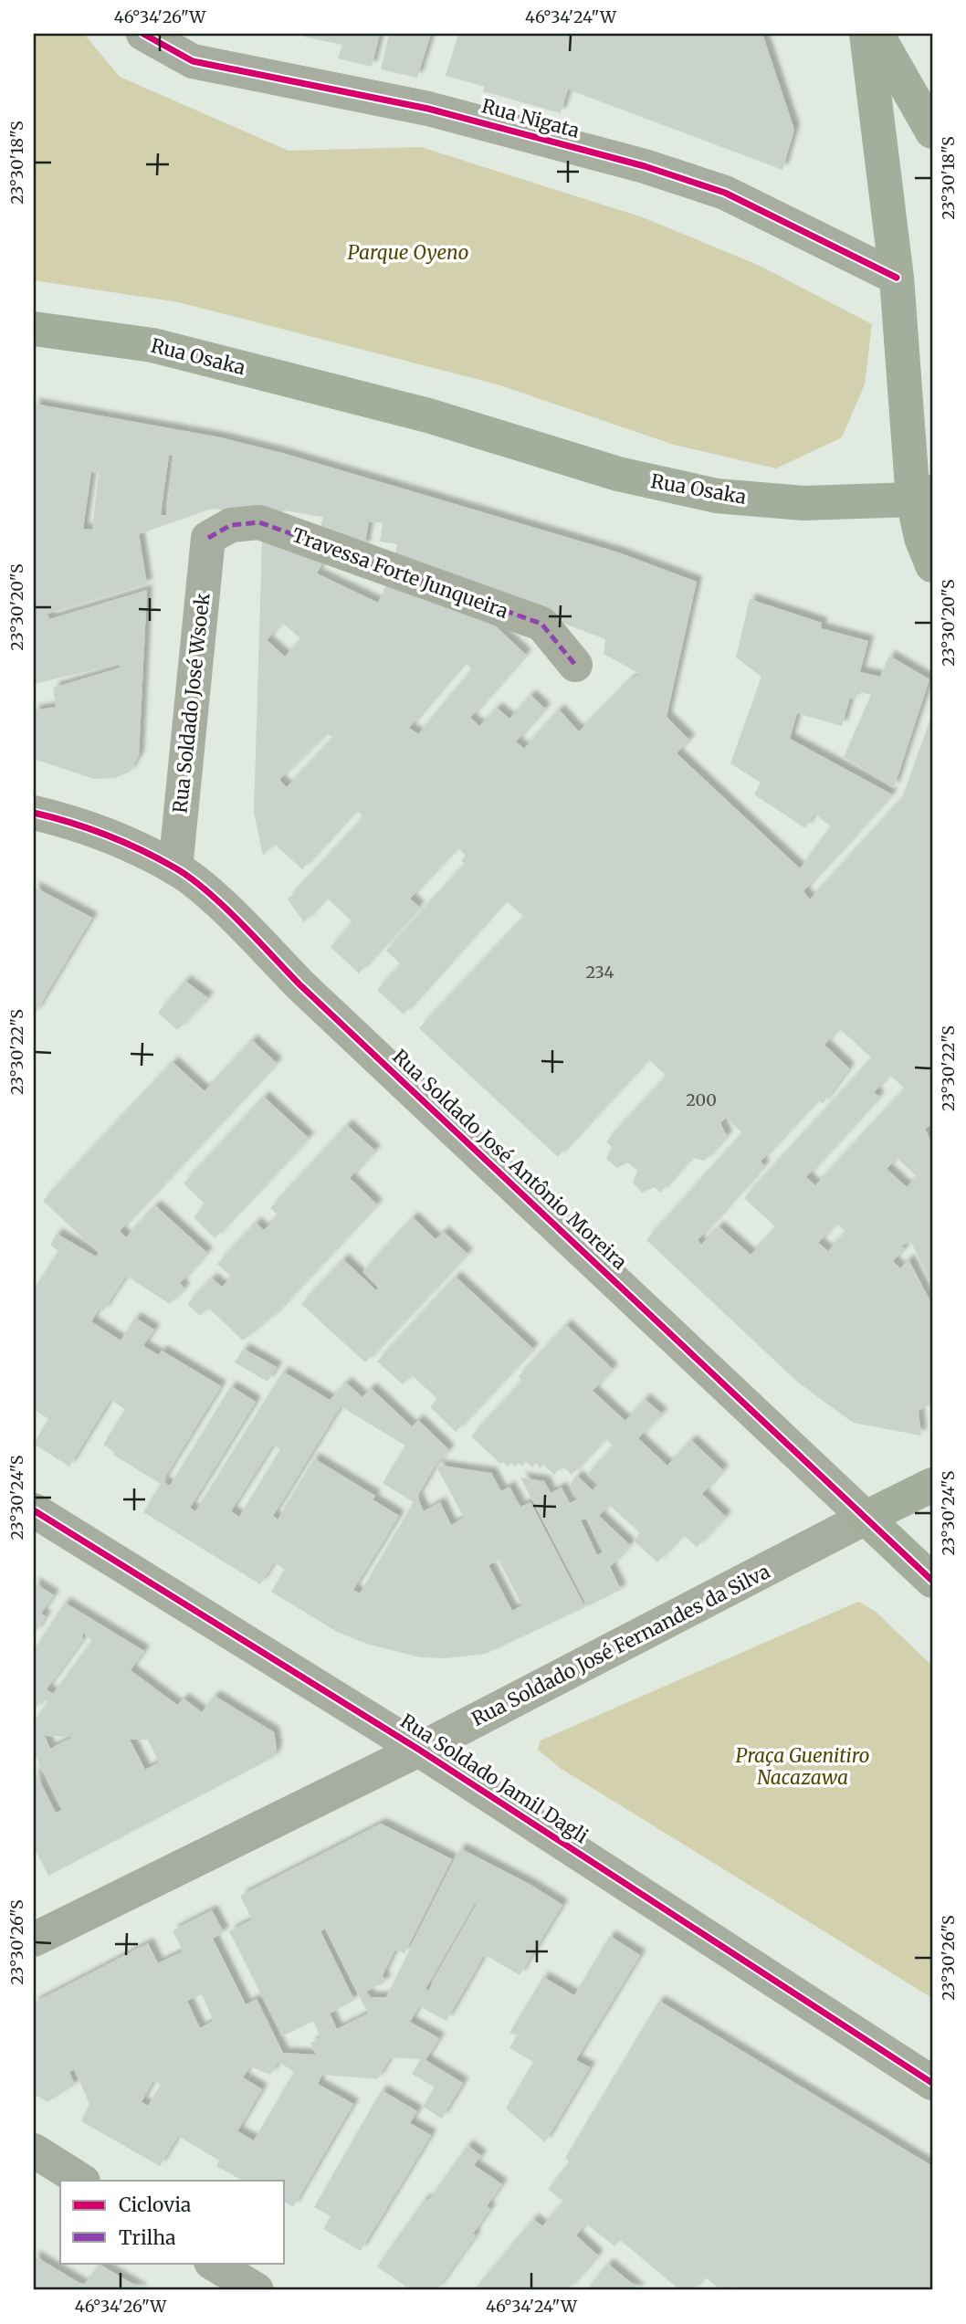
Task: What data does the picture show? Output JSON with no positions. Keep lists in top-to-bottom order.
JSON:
{
  "streets": {
    "main road": ["Rua Osaka", "Rua Soldado José Antônio Moreira", "Rua Soldado José Fernandes da Silva"],
    "street": [
      "Rua Nigata",
      "Travessa Forte Junqueira",
      "Rua Soldado José Wsoek",
      "Rua Soldado Jamil Dagli"
    ]
  },
  "crossings": [
    ["Travessa Forte Junqueira", "Rua Soldado José Wsoek"],
    ["Rua Soldado José Wsoek", "Rua Soldado José Antônio Moreira"],
    ["Rua Soldado José Antônio Moreira", "Rua Soldado José Fernandes da Silva"],
    ["Rua Soldado José Fernandes da Silva", "Rua Soldado Jamil Dagli"]
  ],
  "parks": ["Parque Oyeno", "Praça Guenitiro Nacazawa"],
  "house_numbers": ["234", "200"],
  "legend": ["Ciclovia", "Trilha"],
  "coordinates": [
    "46°34'26\"W",
    "46°34'24\"W",
    "23°30'18\"S",
    "23°30'20\"S",
    "23°30'22\"S",
    "23°30'24\"S",
    "23°30'26\"S"
  ]
}
